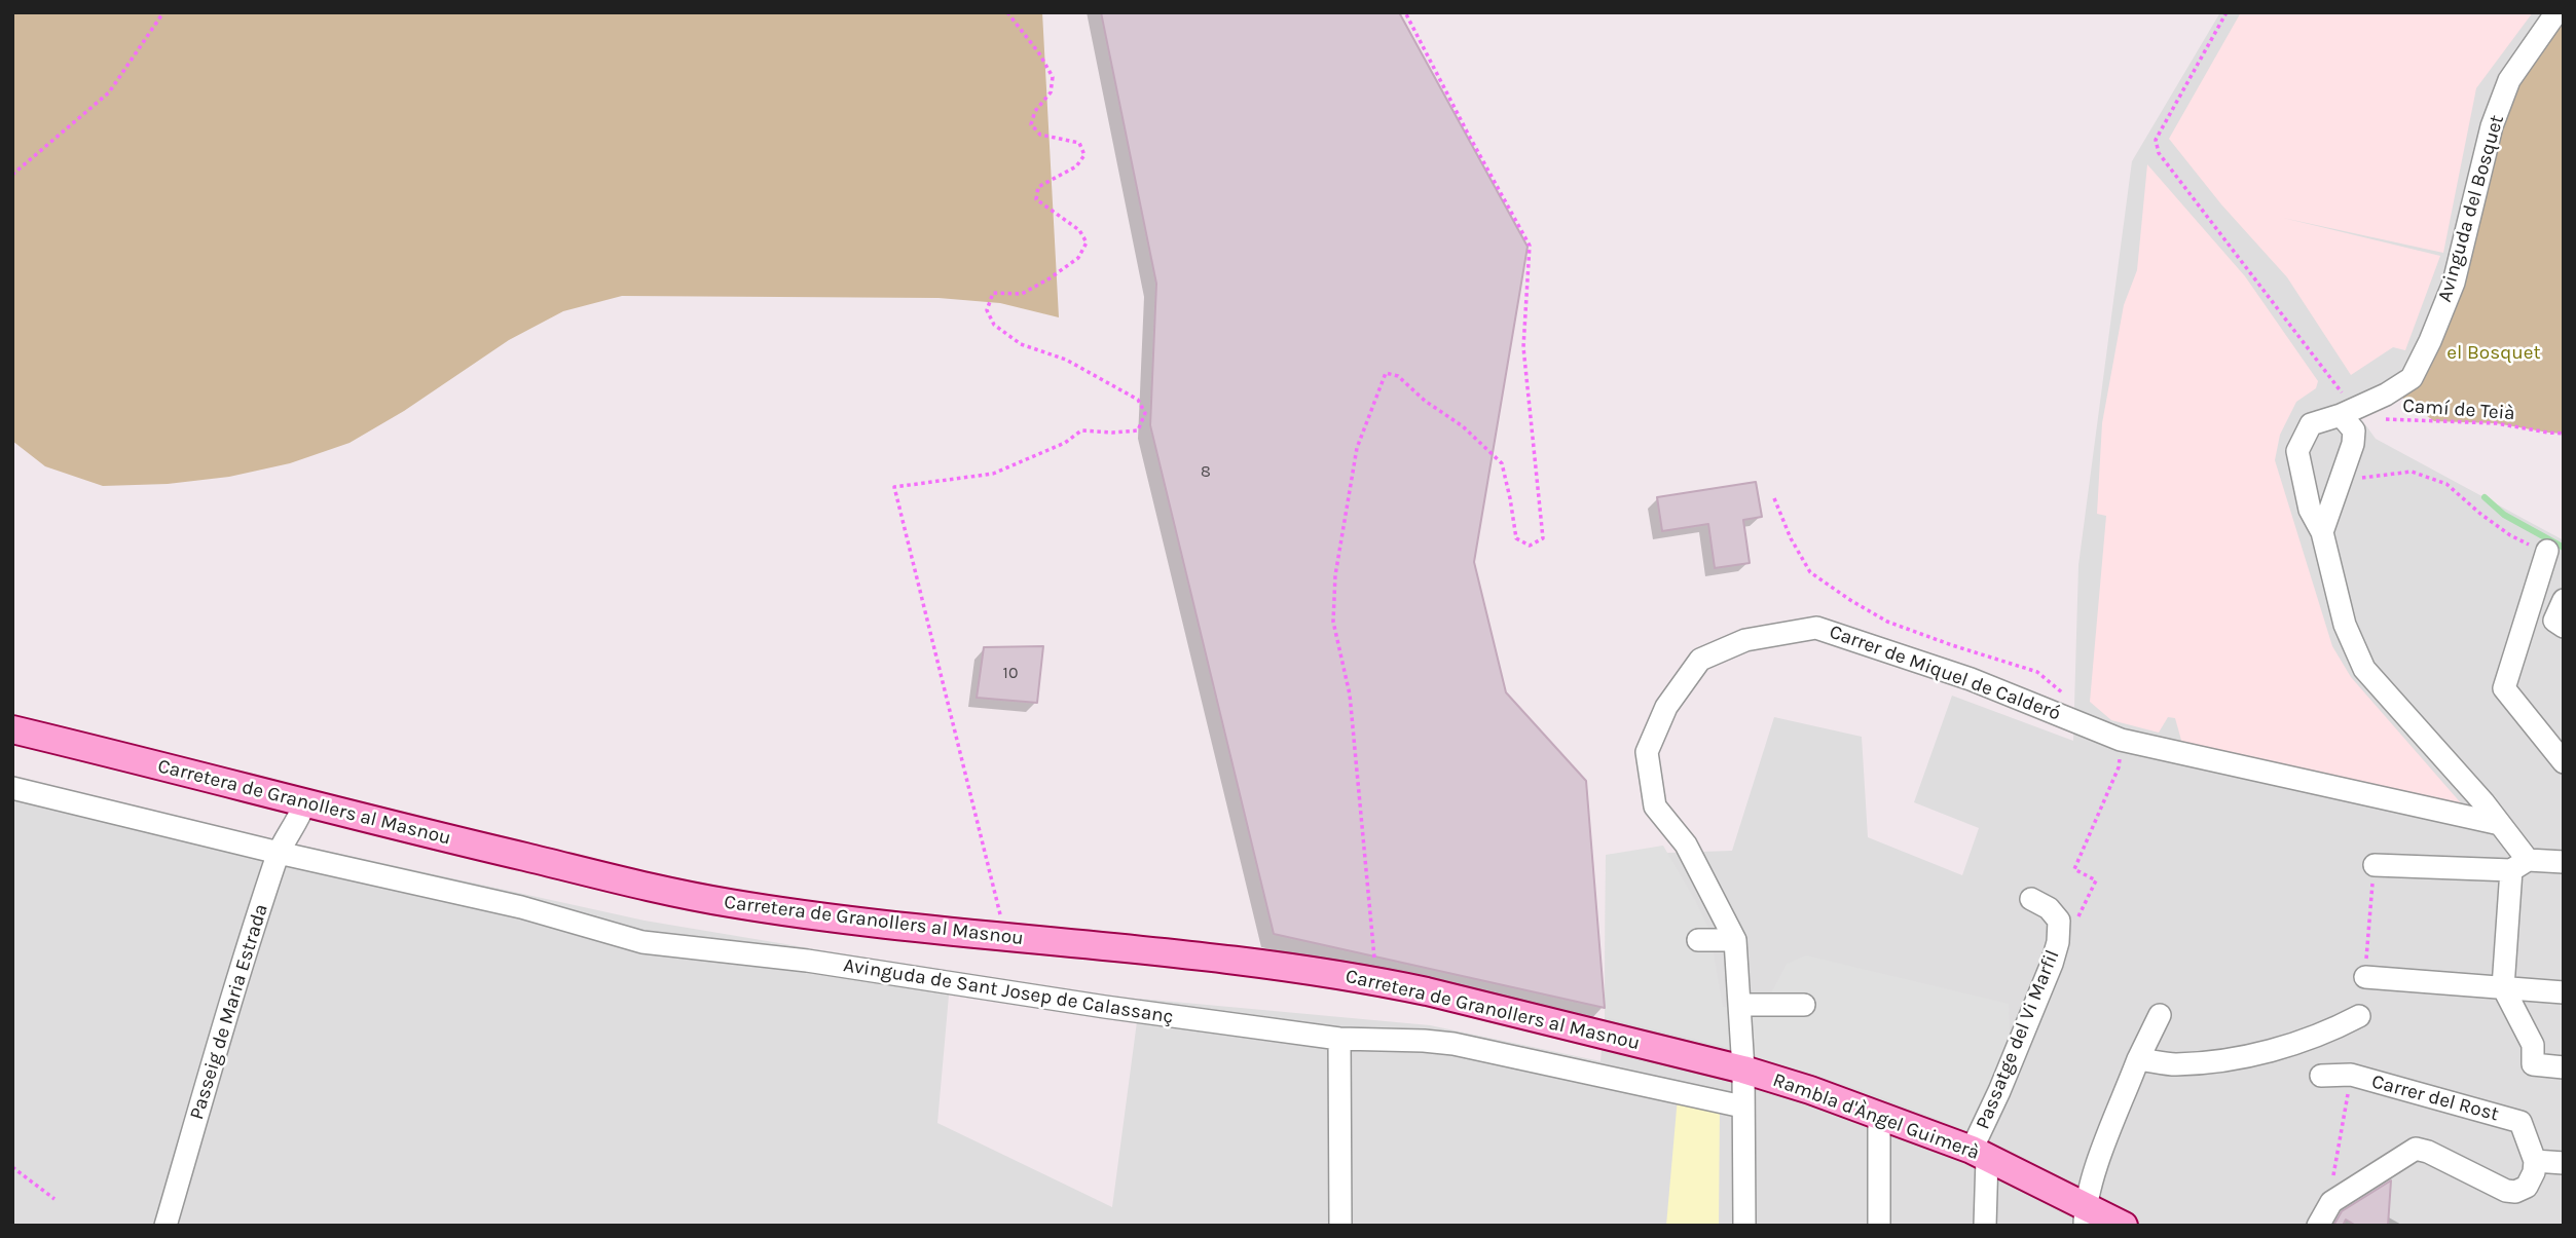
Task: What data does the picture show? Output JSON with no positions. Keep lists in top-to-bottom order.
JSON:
{
  "streets": {
    "main road": ["Carretera de Granollers al Masnou", "Rambla d'Àngel Guimerà"],
    "street": [
      "Avinguda del Bosquet",
      "Carrer de Miquel de Calderó",
      "Avinguda de Sant Josep de Calassanç",
      "Passeig de Maria Estrada",
      "Passatge del Vi Marfil",
      "Carrer del Rost"
    ],
    "path": ["Camí de Teià"]
  },
  "crossings": [
    ["Avinguda del Bosquet", "Camí de Teià"],
    ["Avinguda del Bosquet", "Carrer de Miquel de Calderó"],
    ["Carrer de Miquel de Calderó", "Carretera de Granollers al Masnou"],
    ["Carrer de Miquel de Calderó", "Avinguda de Sant Josep de Calassanç"],
    ["Carrer de Miquel de Calderó", "Rambla d'Àngel Guimerà"],
    ["Carretera de Granollers al Masnou", "Passeig de Maria Estrada"],
    ["Carretera de Granollers al Masnou", "Rambla d'Àngel Guimerà"],
    ["Avinguda de Sant Josep de Calassanç", "Passeig de Maria Estrada"],
    ["Passatge del Vi Marfil", "Rambla d'Àngel Guimerà"]
  ],
  "parks": ["el Bosquet"],
  "house_numbers": ["8", "10"]
}
